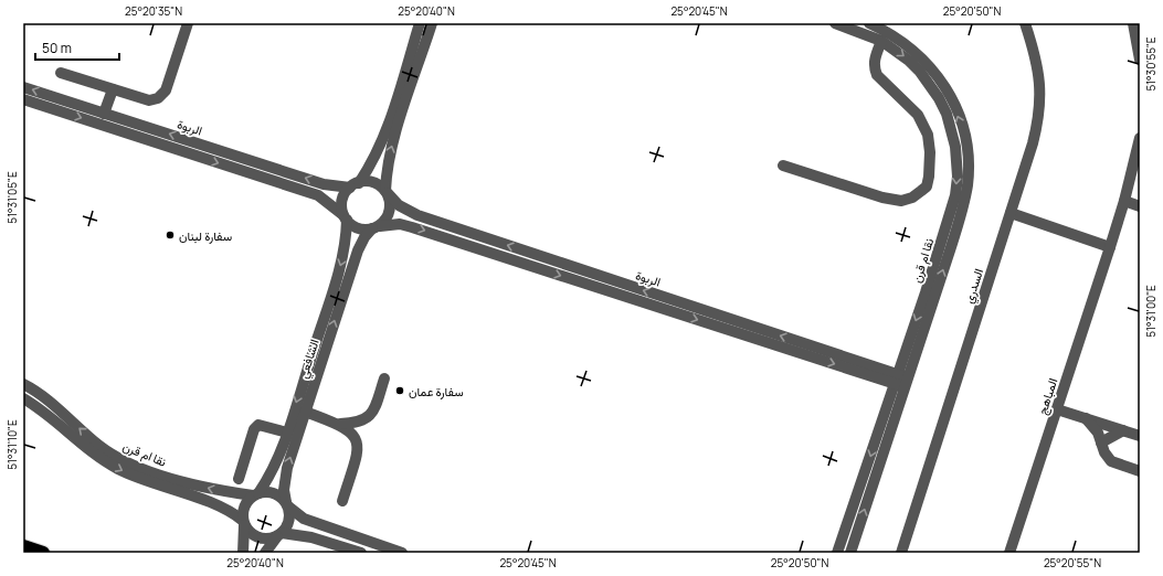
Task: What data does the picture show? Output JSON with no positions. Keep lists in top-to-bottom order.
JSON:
{
  "streets": {
    "street": [
      "الربوة",
      "نقا ام قرن",
      "السدري",
      "الشافعي",
      "المباهج"
    ]
  },
  "crossings": [
    ["الربوة", "نقا ام قرن"],
    ["الربوة", "الشافعي"],
    ["نقا ام قرن", "الشافعي"]
  ],
  "places": ["سفارة لبنان", "سفارة عمان"],
  "scale_bar": "50 m",
  "coordinates": [
    "25°20'35\"N",
    "25°20'40\"N",
    "25°20'45\"N",
    "25°20'50\"N",
    "51°30'55\"E",
    "51°31'05\"E",
    "51°31'00\"E",
    "51°31'10\"E",
    "25°20'55\"N"
  ]
}
